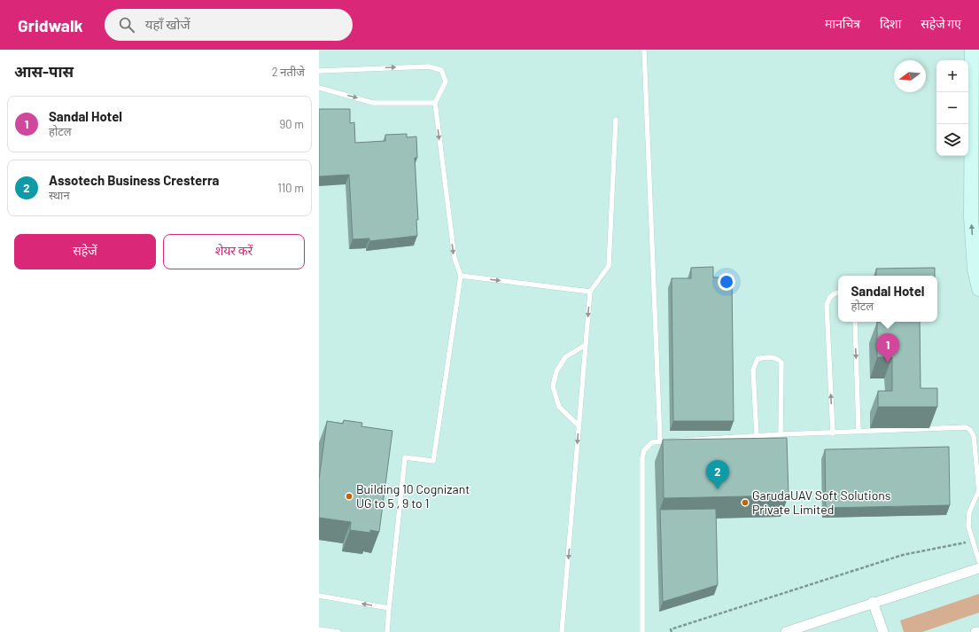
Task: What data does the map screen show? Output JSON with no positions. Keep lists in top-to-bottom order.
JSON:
{
  "places": ["Building 10 Cognizant UG to 5 , 9 to 1", "GarudaUAV Soft Solutions Private Limited"],
  "north": "left",
  "page": {
    "header": "Gridwalk",
    "search": "यहाँ खोजें",
    "nav": ["मानचित्र", "दिशा", "सहेजे गए"],
    "heading": ["आस-पास", "2 नतीजे"],
    "map_buttons": ["+", "−"],
    "list": [
      {
        "mark": "1",
        "name": "Sandal Hotel",
        "note": "होटल",
        "value": "90 m"
      },
      {
        "mark": "2",
        "name": "Assotech Business Cresterra",
        "note": "स्थान",
        "value": "110 m"
      }
    ],
    "buttons": ["सहेजें", "शेयर करें"],
    "popup": ["Sandal Hotel", "होटल"],
    "pins": ["1", "2"]
  }
}
